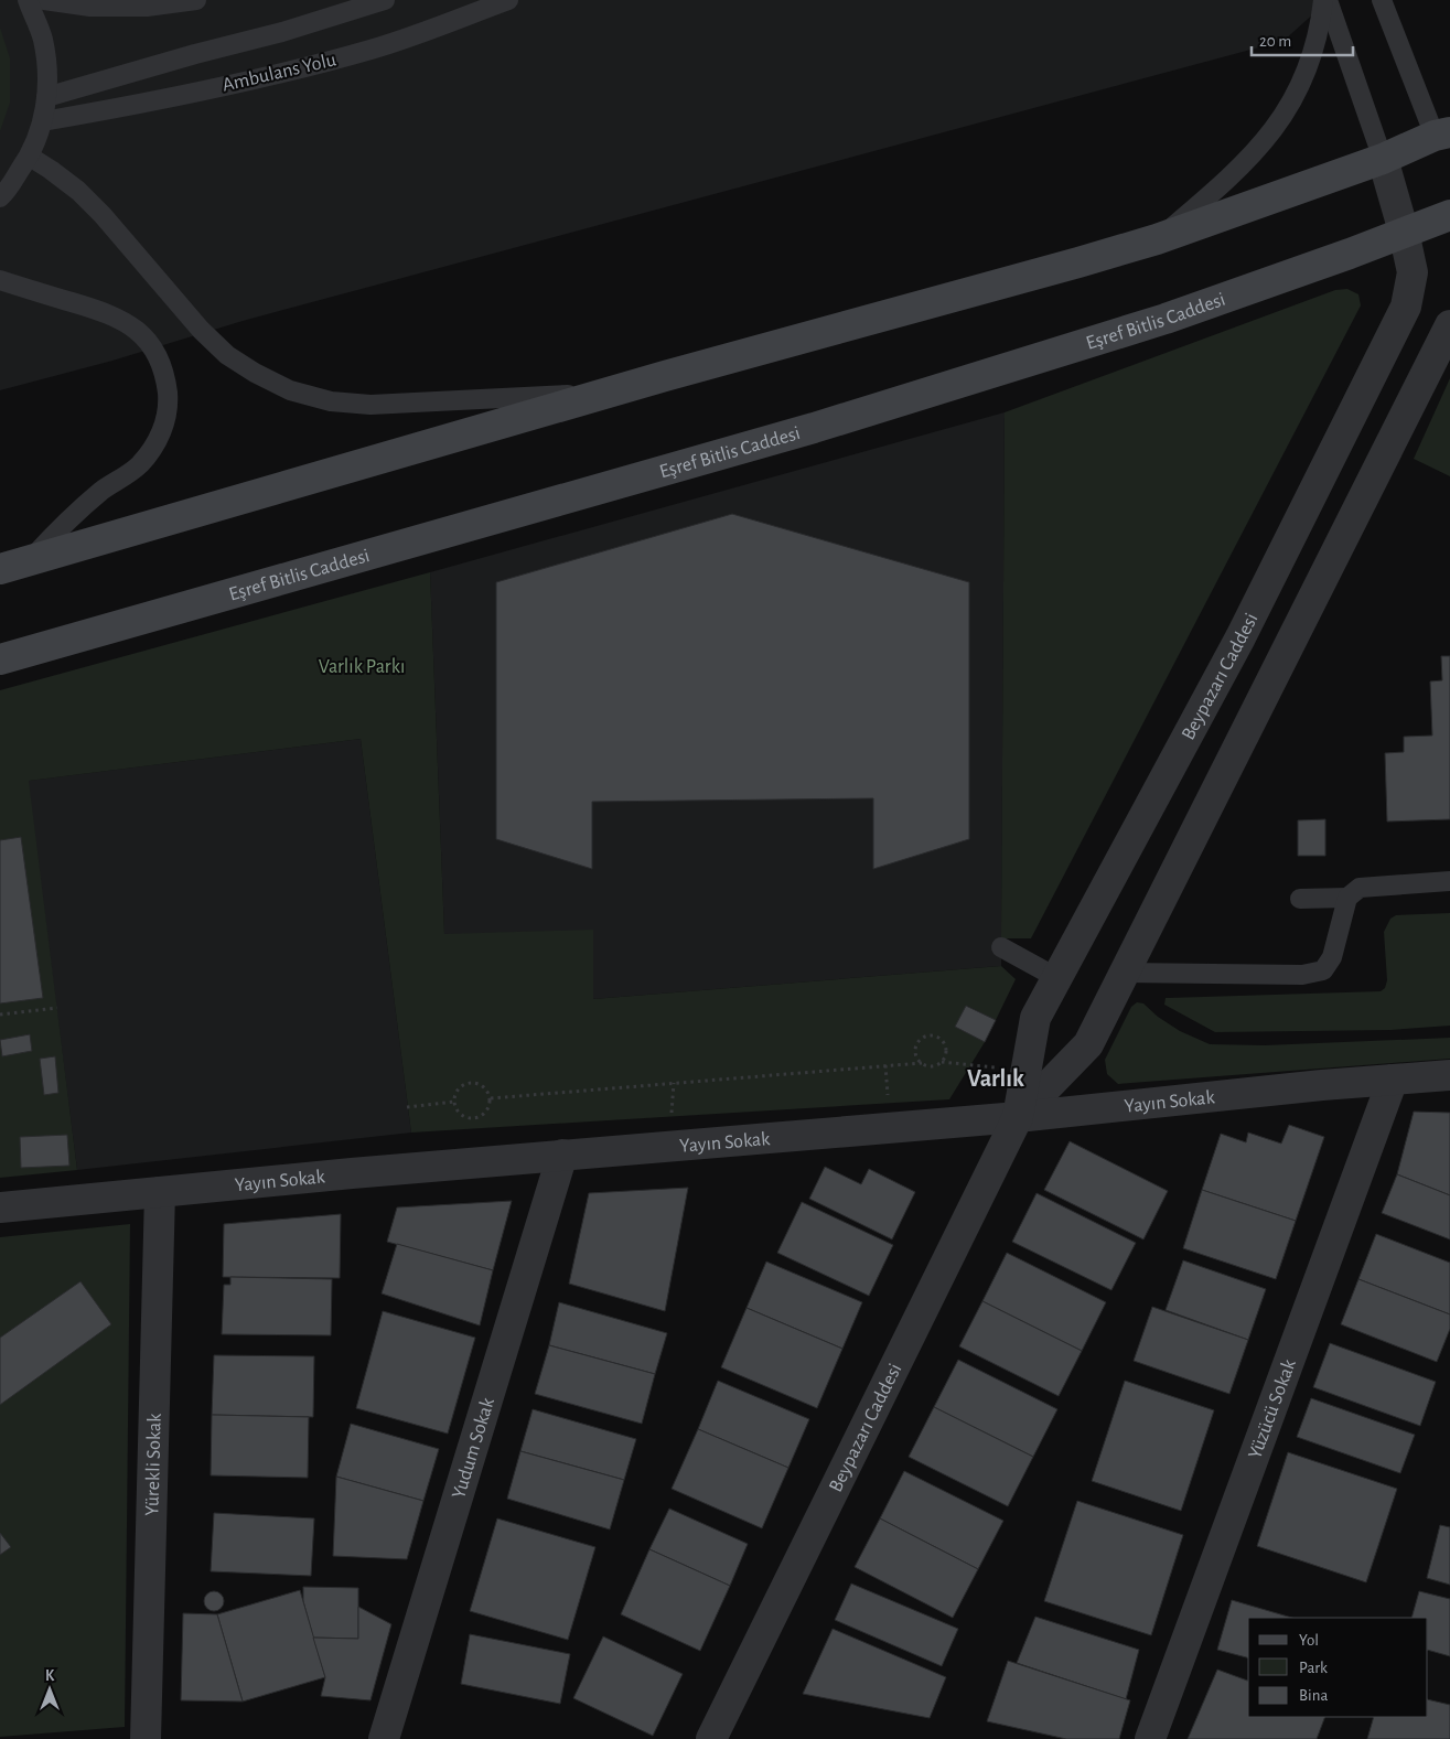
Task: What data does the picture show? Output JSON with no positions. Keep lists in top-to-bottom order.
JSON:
{
  "streets": {
    "main road": ["Eşref Bitlis Caddesi"],
    "street": [
      "Beypazarı Caddesi",
      "Yayın Sokak",
      "Yüzücü Sokak",
      "Yudum Sokak",
      "Yürekli Sokak"
    ],
    "lane": ["Ambulans Yolu"]
  },
  "crossings": [
    ["Eşref Bitlis Caddesi", "Beypazarı Caddesi"],
    ["Beypazarı Caddesi", "Yayın Sokak"],
    ["Yayın Sokak", "Yüzücü Sokak"],
    ["Yayın Sokak", "Yudum Sokak"],
    ["Yayın Sokak", "Yürekli Sokak"]
  ],
  "districts": ["Varlık"],
  "parks": ["Varlık Parkı"],
  "legend": ["Yol", "Park", "Bina"],
  "scale_bar": "20 m",
  "north": "top"
}
